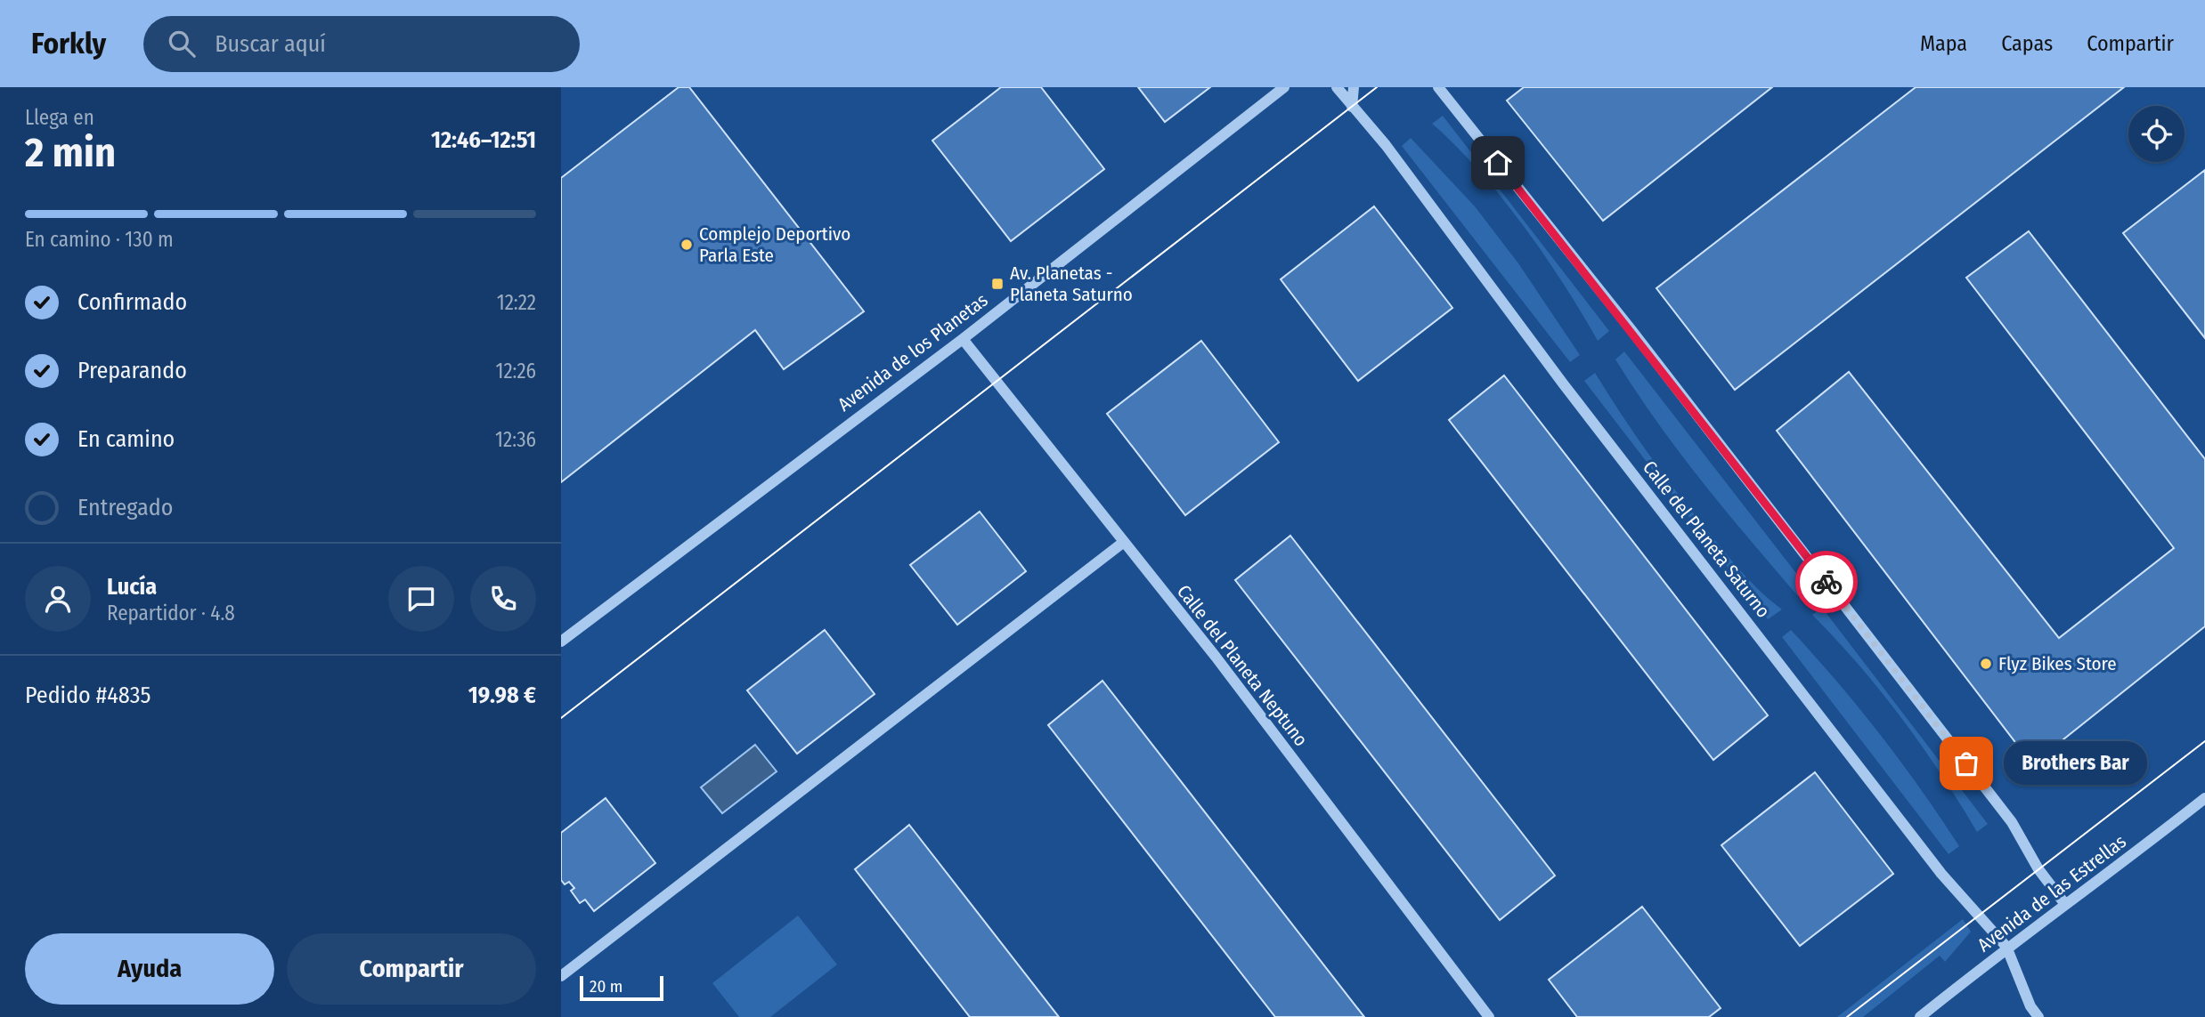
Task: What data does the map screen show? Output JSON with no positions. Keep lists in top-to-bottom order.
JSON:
{
  "streets": {
    "street": [
      "Avenida de los Planetas",
      "Calle del Planeta Saturno",
      "Calle del Planeta Neptuno",
      "Avenida de las Estrellas"
    ]
  },
  "crossings": [
    ["Avenida de los Planetas", "Calle del Planeta Neptuno"],
    ["Calle del Planeta Saturno", "Avenida de las Estrellas"]
  ],
  "places": {
    "other": ["Complejo Deportivo Parla Este", "Flyz Bikes Store", "Brothers Bar"],
    "transit": ["Av. Planetas - Planeta Saturno"]
  },
  "scale_bar": "20 m",
  "page": {
    "header": "Forkly",
    "search": "Buscar aquí",
    "nav": ["Mapa", "Capas", "Compartir"],
    "heading": ["2 min", "Llega en", "12:46–12:51"],
    "panel": [
      "Lucía",
      "Repartidor · 4.8",
      "Pedido #4835",
      "19.98 €"
    ],
    "bar": "En camino · 130 m",
    "list": [
      ["Confirmado", "12:22"],
      ["Preparando", "12:26"],
      ["En camino", "12:36"],
      "Entregado"
    ],
    "bubble": "Brothers Bar",
    "buttons": ["Ayuda", "Compartir"],
    "scale": "20 m"
  }
}
